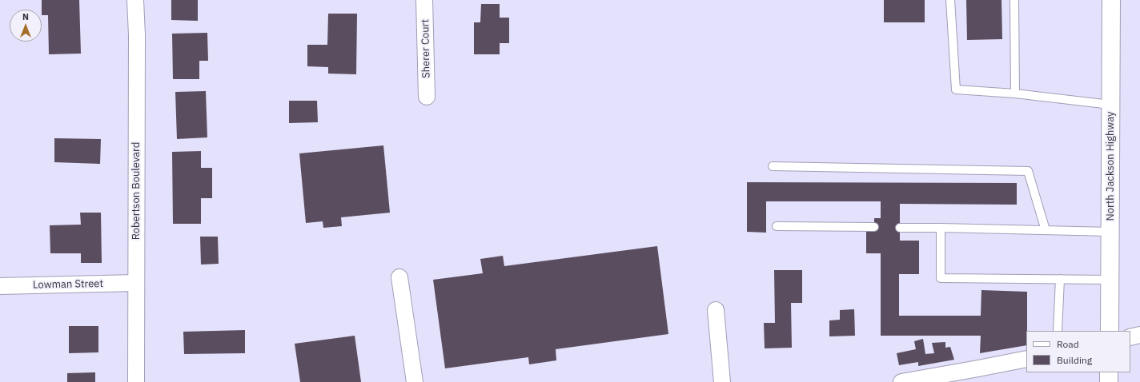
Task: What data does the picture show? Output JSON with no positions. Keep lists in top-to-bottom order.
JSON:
{
  "streets": {
    "highway": ["North Jackson Highway"],
    "street": ["Sherer Court", "Robertson Boulevard", "Lowman Street"]
  },
  "crossings": [
    ["Robertson Boulevard", "Lowman Street"]
  ],
  "legend": ["Road", "Building"],
  "north": "top"
}
